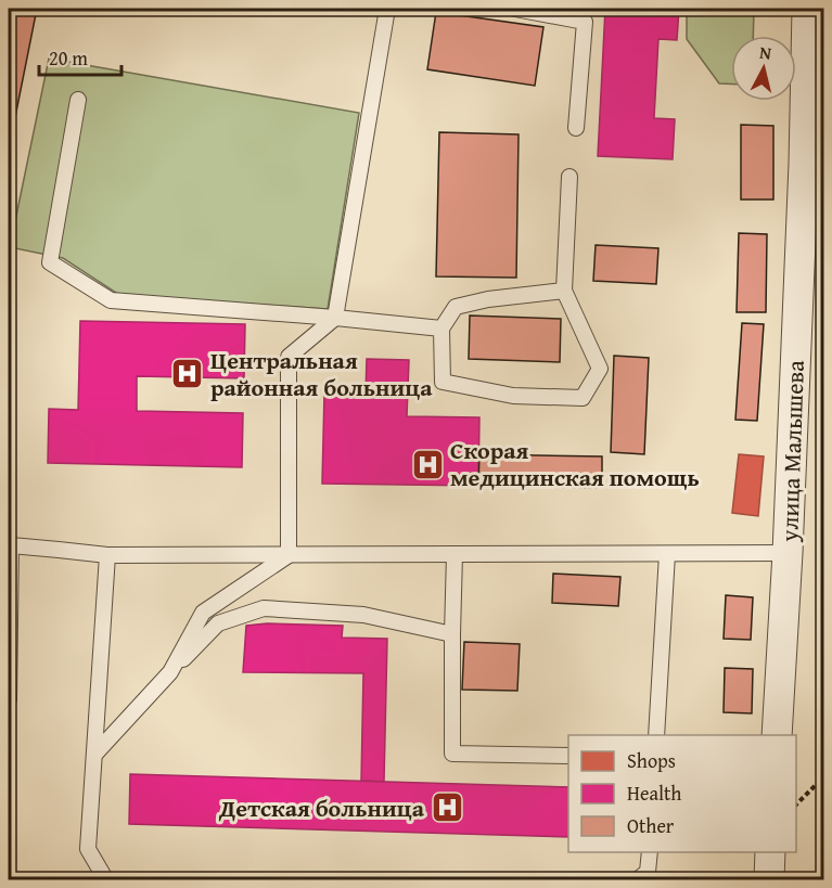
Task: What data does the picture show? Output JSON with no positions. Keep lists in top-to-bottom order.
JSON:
{
  "streets": {
    "street": ["улица Малышева"]
  },
  "places": {
    "hospital": ["Центральная районная больница", "Скорая медицинская помощь", "Детская больница"]
  },
  "legend": ["Shops", "Health", "Other"],
  "scale_bar": "20 m",
  "north": "top"
}
